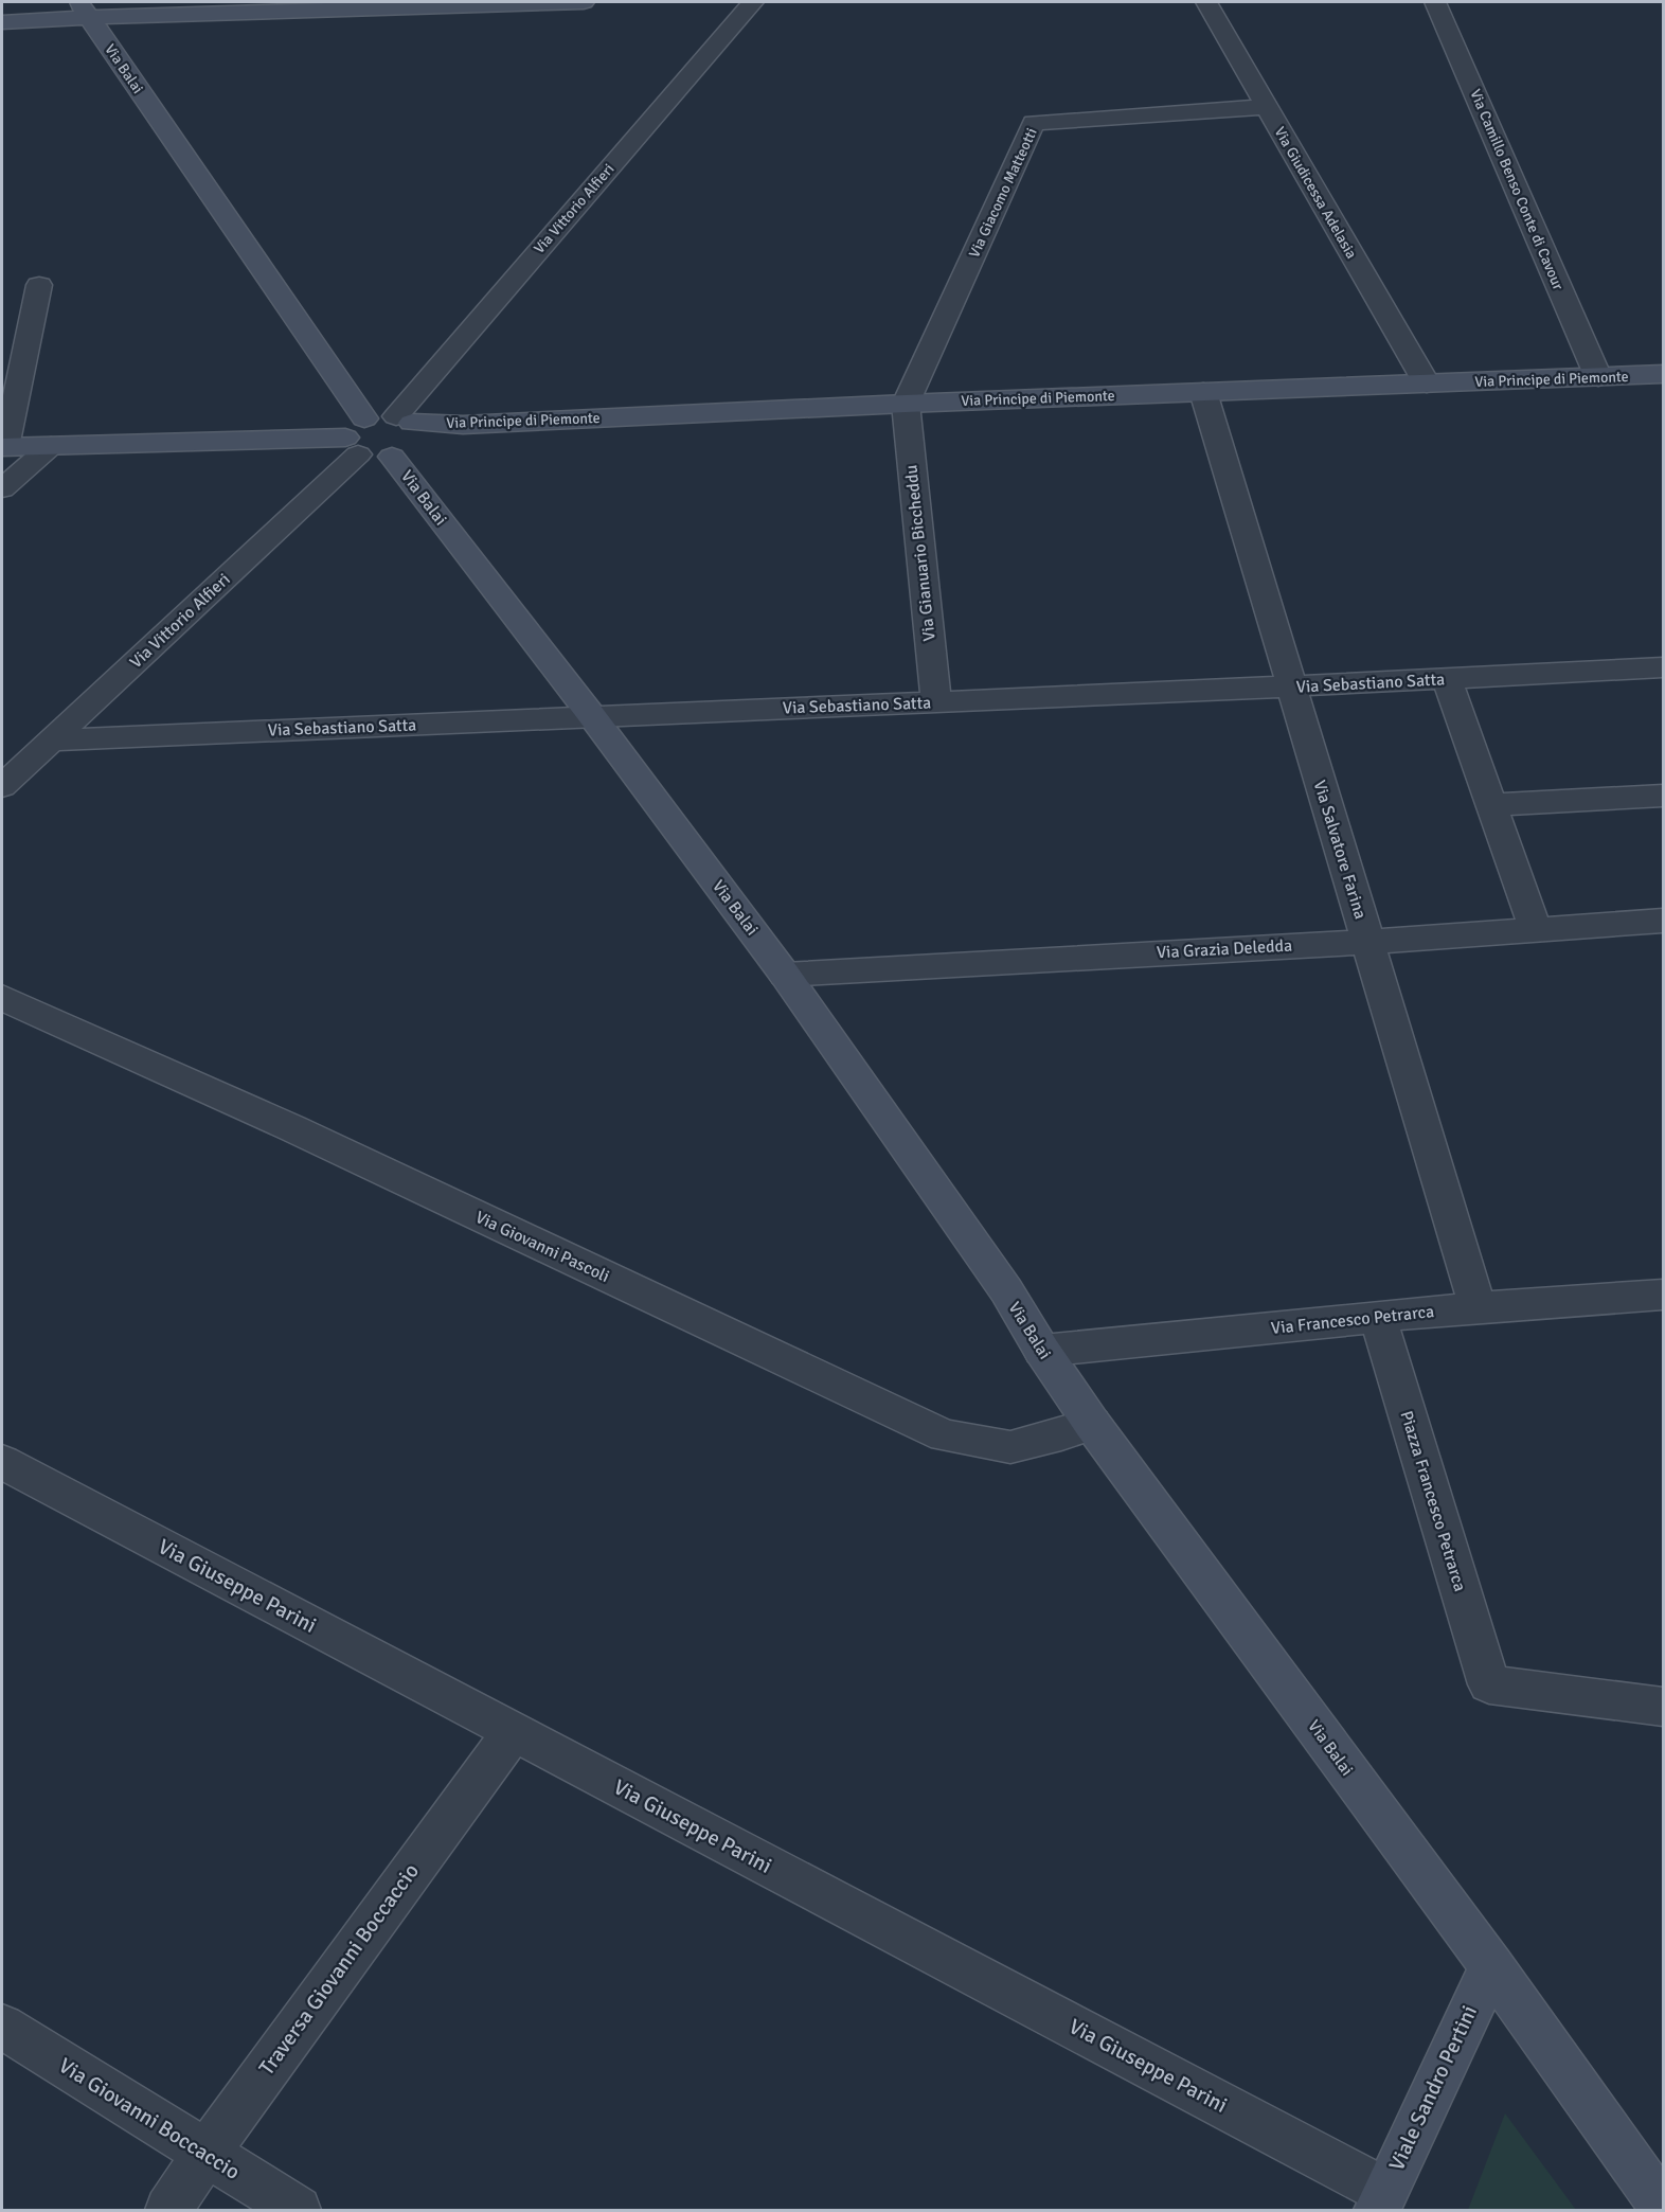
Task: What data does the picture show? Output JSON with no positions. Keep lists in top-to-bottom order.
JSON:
{
  "streets": {
    "street": [
      "Via Balai",
      "Via Camillo Benso Conte di Cavour",
      "Via Giacomo Matteotti",
      "Via Giudicessa Adelasia",
      "Via Vittorio Alfieri",
      "Via Principe di Piemonte",
      "Via Gianuario Biccheddu",
      "Via Sebastiano Satta",
      "Via Salvatore Farina",
      "Via Grazia Deledda",
      "Via Giovanni Pascoli",
      "Via Francesco Petrarca",
      "Piazza Francesco Petrarca",
      "Via Giuseppe Parini",
      "Traversa Giovanni Boccaccio",
      "Viale Sandro Pertini",
      "Via Giovanni Boccaccio"
    ]
  },
  "crossings": [
    ["Via Balai", "Via Vittorio Alfieri"],
    ["Via Balai", "Via Principe di Piemonte"],
    ["Via Balai", "Via Sebastiano Satta"],
    ["Via Balai", "Via Grazia Deledda"],
    ["Via Balai", "Via Giovanni Pascoli"],
    ["Via Balai", "Via Francesco Petrarca"],
    ["Via Balai", "Viale Sandro Pertini"],
    ["Via Camillo Benso Conte di Cavour", "Via Principe di Piemonte"],
    ["Via Giacomo Matteotti", "Via Giudicessa Adelasia"],
    ["Via Giacomo Matteotti", "Via Principe di Piemonte"],
    ["Via Giacomo Matteotti", "Via Gianuario Biccheddu"],
    ["Via Giudicessa Adelasia", "Via Principe di Piemonte"],
    ["Via Vittorio Alfieri", "Via Principe di Piemonte"],
    ["Via Vittorio Alfieri", "Via Sebastiano Satta"],
    ["Via Principe di Piemonte", "Via Gianuario Biccheddu"],
    ["Via Principe di Piemonte", "Via Salvatore Farina"],
    ["Via Gianuario Biccheddu", "Via Sebastiano Satta"],
    ["Via Sebastiano Satta", "Via Salvatore Farina"],
    ["Via Salvatore Farina", "Via Grazia Deledda"],
    ["Via Salvatore Farina", "Via Francesco Petrarca"],
    ["Via Francesco Petrarca", "Piazza Francesco Petrarca"],
    ["Via Giuseppe Parini", "Traversa Giovanni Boccaccio"],
    ["Via Giuseppe Parini", "Viale Sandro Pertini"],
    ["Traversa Giovanni Boccaccio", "Via Giovanni Boccaccio"]
  ]
}
